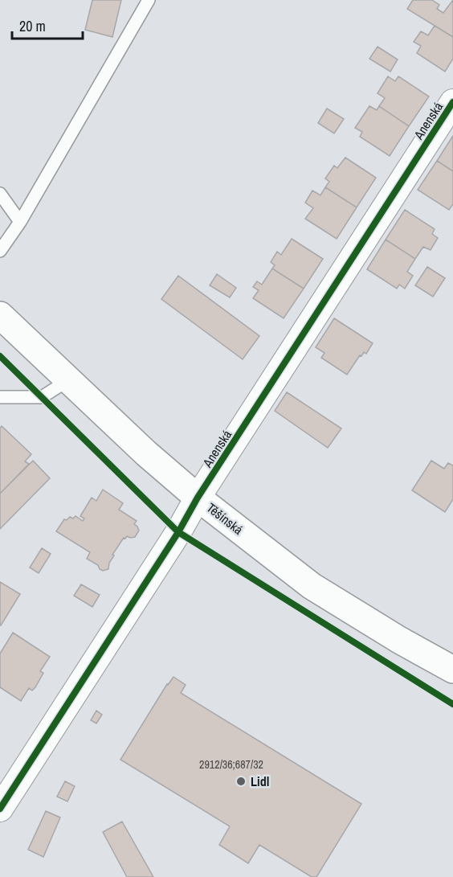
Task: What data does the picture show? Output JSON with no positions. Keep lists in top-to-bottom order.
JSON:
{
  "streets": {
    "street": ["Anenská", "Těšínská"]
  },
  "crossings": [
    ["Anenská", "Těšínská"]
  ],
  "places": ["Lidl"],
  "house_numbers": ["2912/36;687/32"],
  "scale_bar": "20 m"
}
